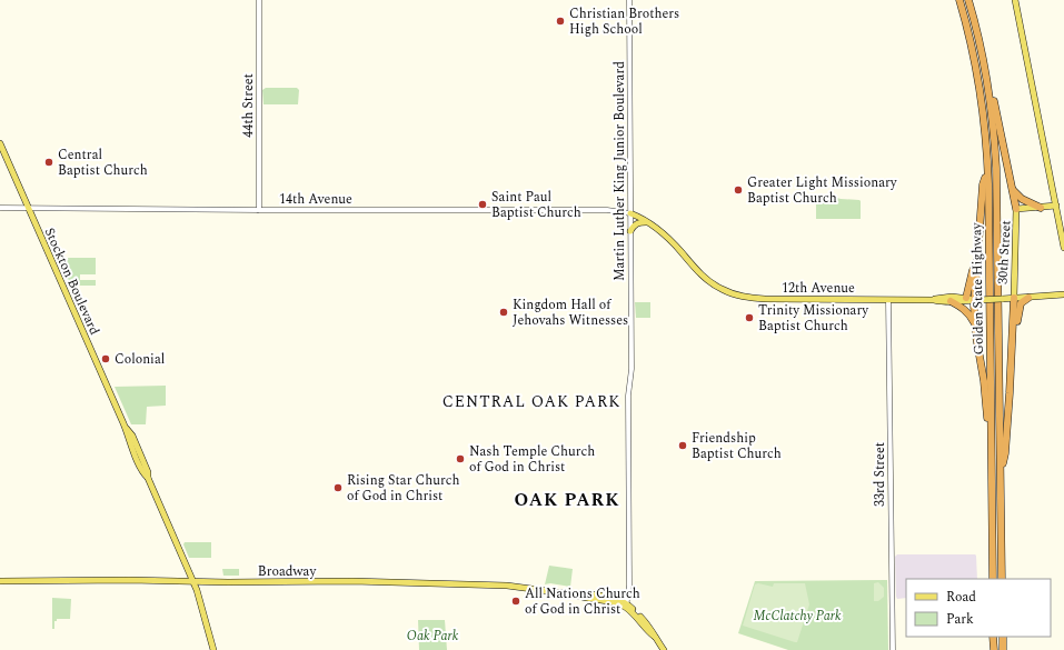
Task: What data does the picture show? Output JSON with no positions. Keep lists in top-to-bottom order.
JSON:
{
  "streets": {
    "highway": ["Golden State Highway"],
    "main road": [
      "30th Street",
      "Stockton Boulevard",
      "12th Avenue",
      "Broadway"
    ],
    "street": [
      "44th Street",
      "Martin Luther King Junior Boulevard",
      "14th Avenue",
      "33rd Street"
    ]
  },
  "crossings": [
    ["44th Street", "14th Avenue"],
    ["Martin Luther King Junior Boulevard", "14th Avenue"],
    ["Martin Luther King Junior Boulevard", "12th Avenue"],
    ["Martin Luther King Junior Boulevard", "Broadway"],
    ["14th Avenue", "Stockton Boulevard"],
    ["14th Avenue", "12th Avenue"],
    ["30th Street", "12th Avenue"],
    ["Stockton Boulevard", "Broadway"],
    ["12th Avenue", "33rd Street"]
  ],
  "districts": ["CENTRAL OAK PARK", "OAK PARK"],
  "parks": ["McClatchy Park", "Oak Park"],
  "places": [
    "Christian Brothers High School",
    "Central Baptist Church",
    "Greater Light Missionary Baptist Church",
    "Saint Paul Baptist Church",
    "Kingdom Hall of Jehovahs Witnesses",
    "Trinity Missionary Baptist Church",
    "Colonial",
    "Friendship Baptist Church",
    "Nash Temple Church of God in Christ",
    "Rising Star Church of God in Christ",
    "All Nations Church of God in Christ"
  ],
  "legend": ["Road", "Park"]
}
